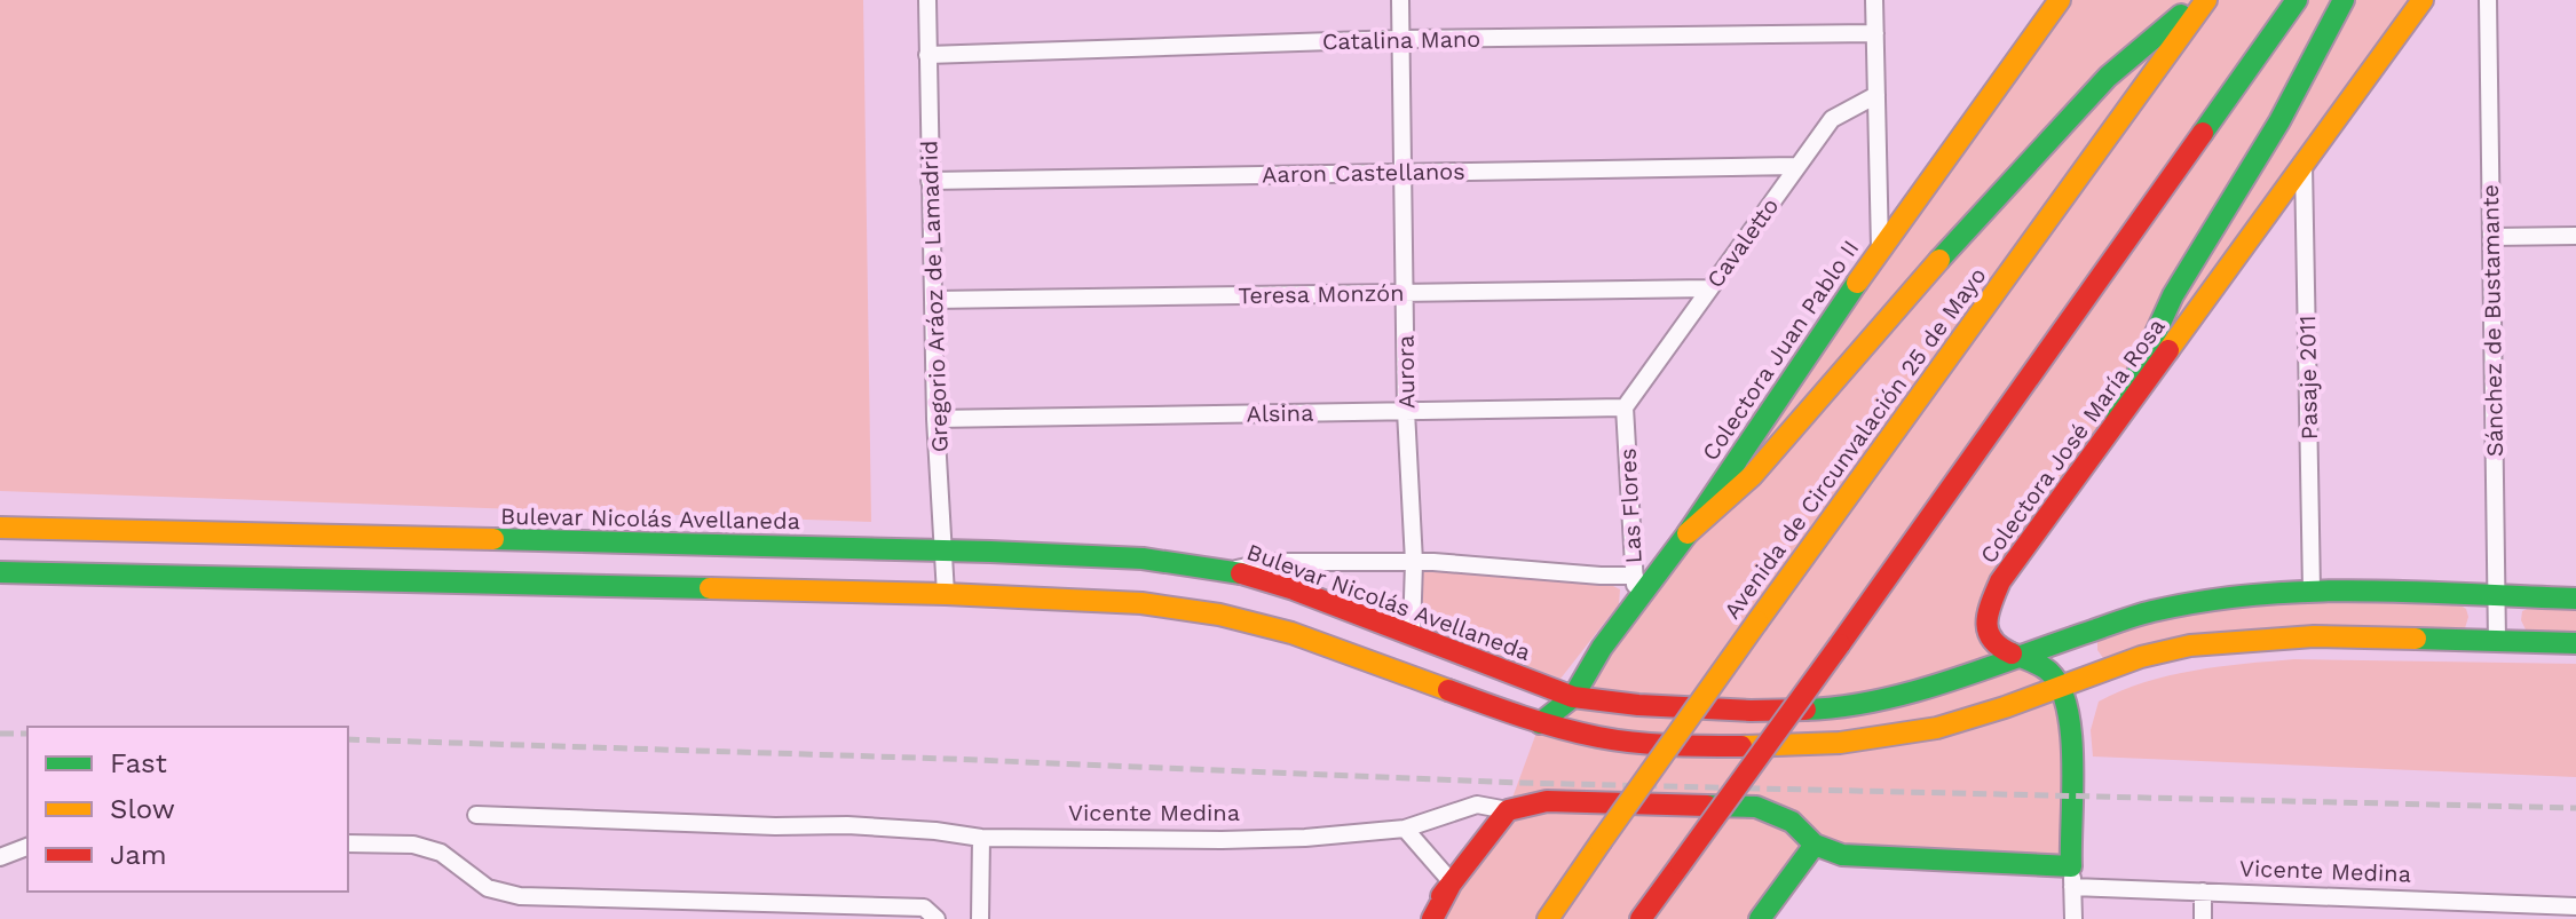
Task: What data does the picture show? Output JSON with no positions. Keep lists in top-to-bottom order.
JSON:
{
  "streets": {
    "main road": [
      "Colectora Juan Pablo II",
      "Colectora José María Rosa",
      "Avenida de Circunvalación 25 de Mayo",
      "Bulevar Nicolás Avellaneda",
      "Vicente Medina"
    ],
    "street": [
      "Catalina Mano",
      "Aaron Castellanos",
      "Cavaletto",
      "Teresa Monzón",
      "Gregorio Aráoz de Lamadrid",
      "Sánchez de Bustamante",
      "Aurora",
      "Pasaje 2011",
      "Alsina",
      "Las Flores"
    ]
  },
  "crossings": [
    ["Catalina Mano", "Gregorio Aráoz de Lamadrid"],
    ["Catalina Mano", "Aurora"],
    ["Aaron Castellanos", "Cavaletto"],
    ["Aaron Castellanos", "Gregorio Aráoz de Lamadrid"],
    ["Aaron Castellanos", "Aurora"],
    ["Cavaletto", "Teresa Monzón"],
    ["Cavaletto", "Alsina"],
    ["Cavaletto", "Las Flores"],
    ["Teresa Monzón", "Gregorio Aráoz de Lamadrid"],
    ["Teresa Monzón", "Aurora"],
    ["Gregorio Aráoz de Lamadrid", "Alsina"],
    ["Gregorio Aráoz de Lamadrid", "Bulevar Nicolás Avellaneda"],
    ["Sánchez de Bustamante", "Bulevar Nicolás Avellaneda"],
    ["Colectora Juan Pablo II", "Las Flores"],
    ["Colectora Juan Pablo II", "Bulevar Nicolás Avellaneda"],
    ["Aurora", "Alsina"],
    ["Aurora", "Bulevar Nicolás Avellaneda"],
    ["Pasaje 2011", "Colectora José María Rosa"],
    ["Pasaje 2011", "Bulevar Nicolás Avellaneda"],
    ["Alsina", "Las Flores"],
    ["Colectora José María Rosa", "Bulevar Nicolás Avellaneda"]
  ],
  "legend": ["Fast", "Slow", "Jam"]
}
